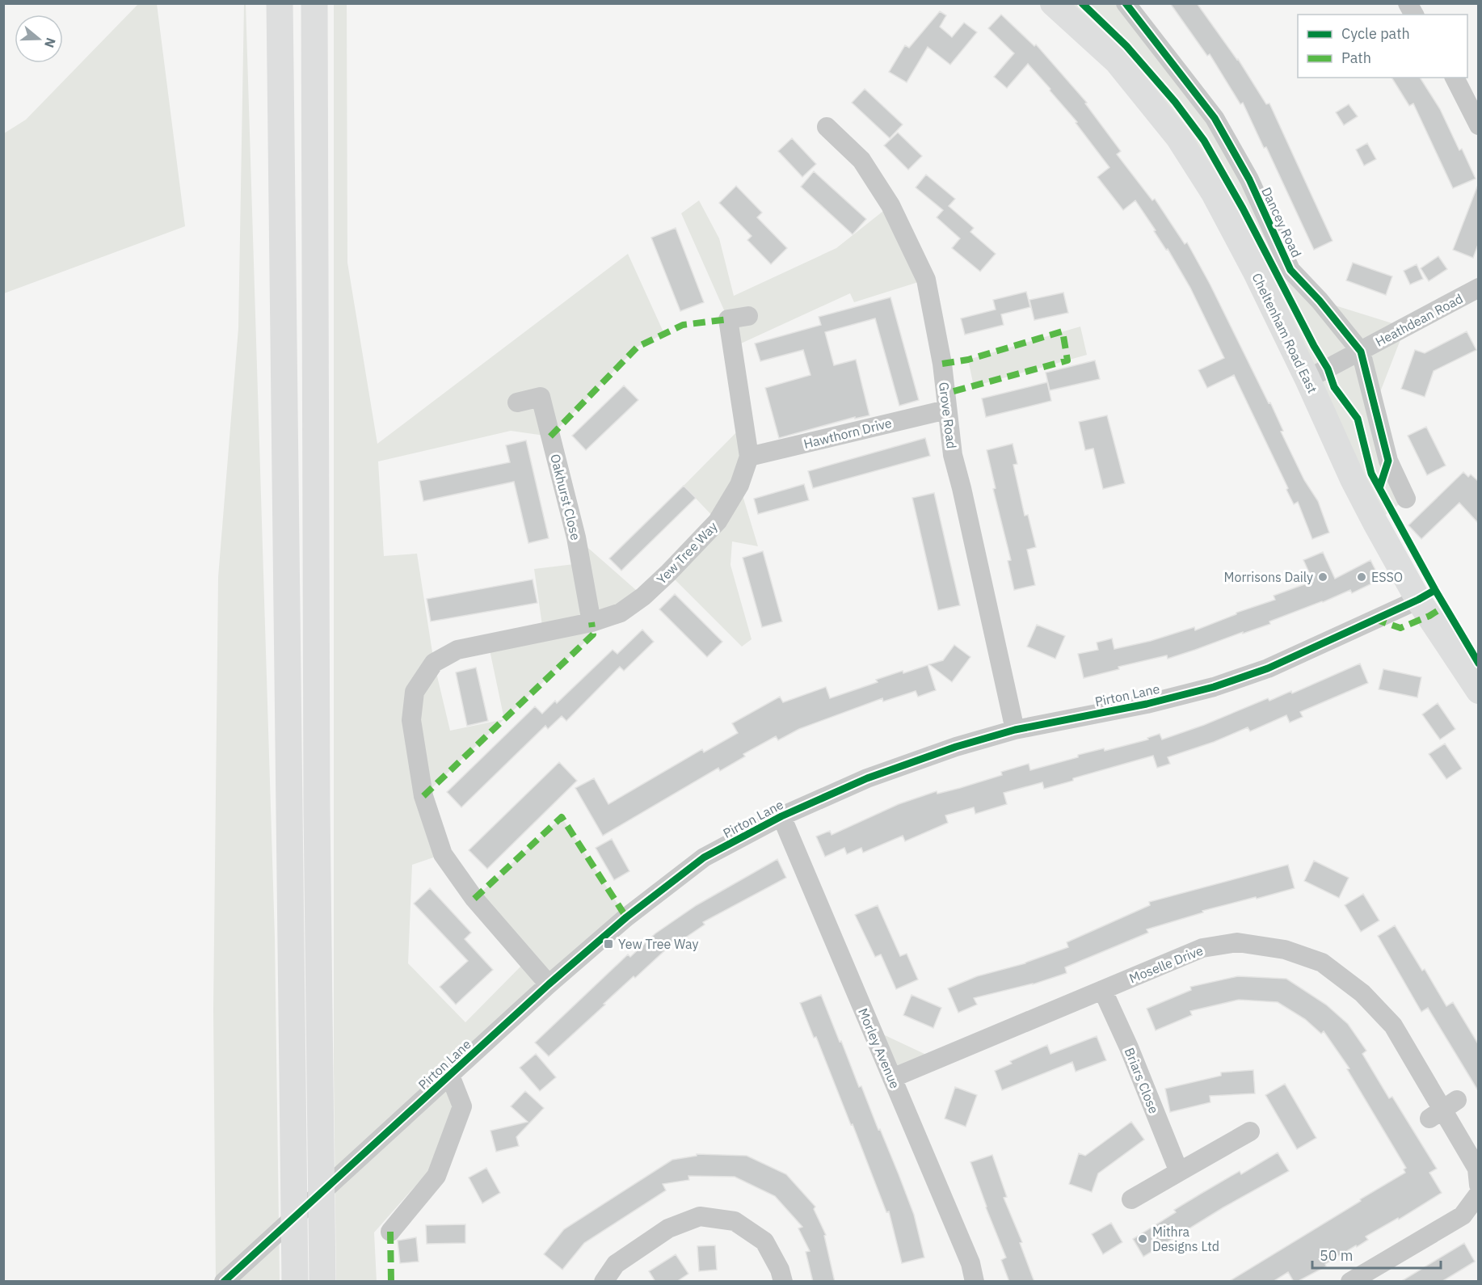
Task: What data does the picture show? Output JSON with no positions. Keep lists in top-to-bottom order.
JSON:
{
  "streets": {
    "main road": ["Cheltenham Road East"],
    "street": [
      "Dancey Road",
      "Heathdean Road",
      "Grove Road",
      "Hawthorn Drive",
      "Oakhurst Close",
      "Yew Tree Way",
      "Pirton Lane",
      "Moselle Drive",
      "Morley Avenue",
      "Briars Close"
    ]
  },
  "crossings": [
    ["Dancey Road", "Heathdean Road"],
    ["Heathdean Road", "Cheltenham Road East"],
    ["Cheltenham Road East", "Pirton Lane"],
    ["Grove Road", "Hawthorn Drive"],
    ["Grove Road", "Pirton Lane"],
    ["Hawthorn Drive", "Yew Tree Way"],
    ["Oakhurst Close", "Yew Tree Way"],
    ["Yew Tree Way", "Pirton Lane"],
    ["Pirton Lane", "Morley Avenue"],
    ["Moselle Drive", "Morley Avenue"],
    ["Moselle Drive", "Briars Close"]
  ],
  "places": {
    "other": ["Morrisons Daily", "ESSO", "Mithra Designs Ltd"],
    "transit": ["Yew Tree Way"]
  },
  "legend": ["Cycle path", "Path"],
  "scale_bar": "50 m",
  "north": "right"
}
